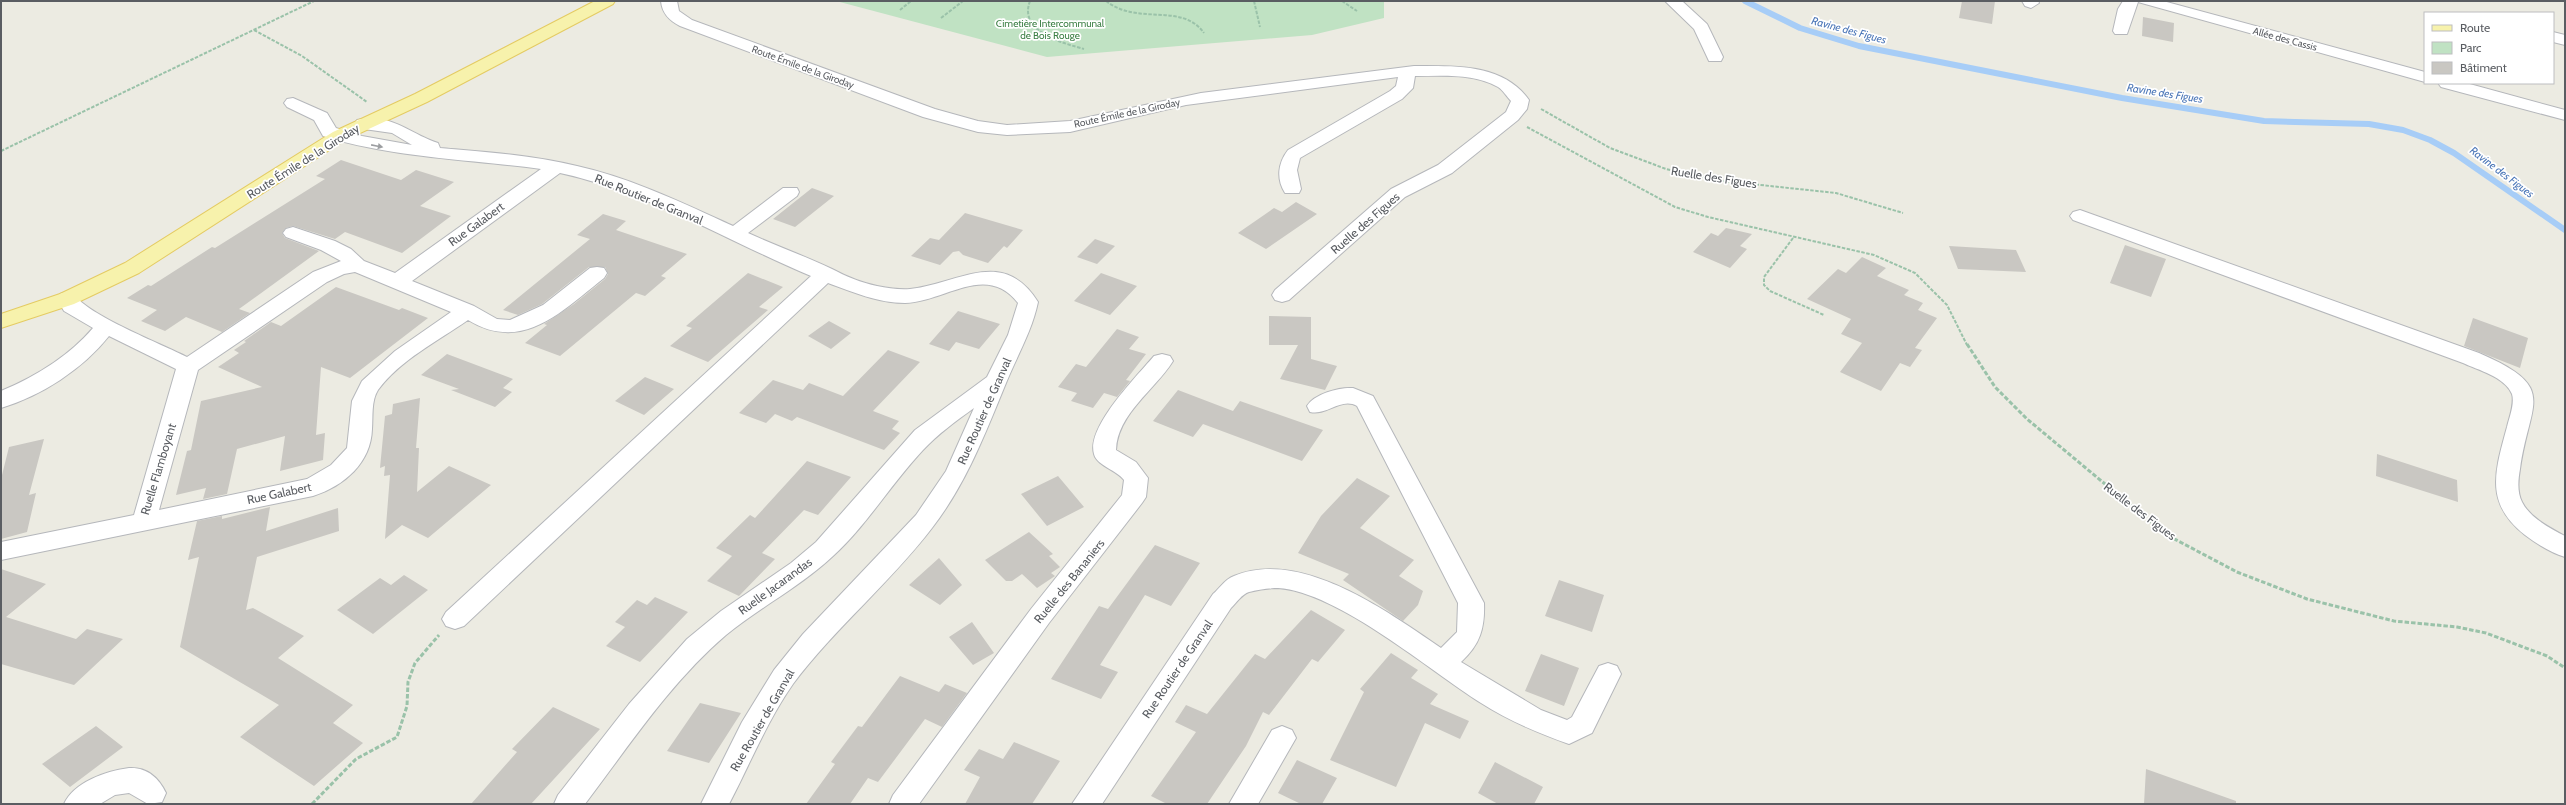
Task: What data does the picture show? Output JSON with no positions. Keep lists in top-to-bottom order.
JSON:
{
  "streets": {
    "main road": ["Route Émile de la Giroday"],
    "street": [
      "Allée des Cassis",
      "Ruelle des Figues",
      "Rue Routier de Granval",
      "Rue Galabert",
      "Ruelle Flamboyant",
      "Ruelle des Bananiers",
      "Ruelle Jacarandas"
    ]
  },
  "crossings": [
    ["Route Émile de la Giroday", "Rue Routier de Granval"],
    ["Rue Routier de Granval", "Rue Galabert"],
    ["Rue Routier de Granval", "Ruelle Jacarandas"],
    ["Rue Galabert", "Ruelle Flamboyant"]
  ],
  "water": ["Ravine des Figues"],
  "parks": ["Cimetière Intercommunal de Bois Rouge"],
  "legend": ["Route", "Parc", "Bâtiment"]
}
